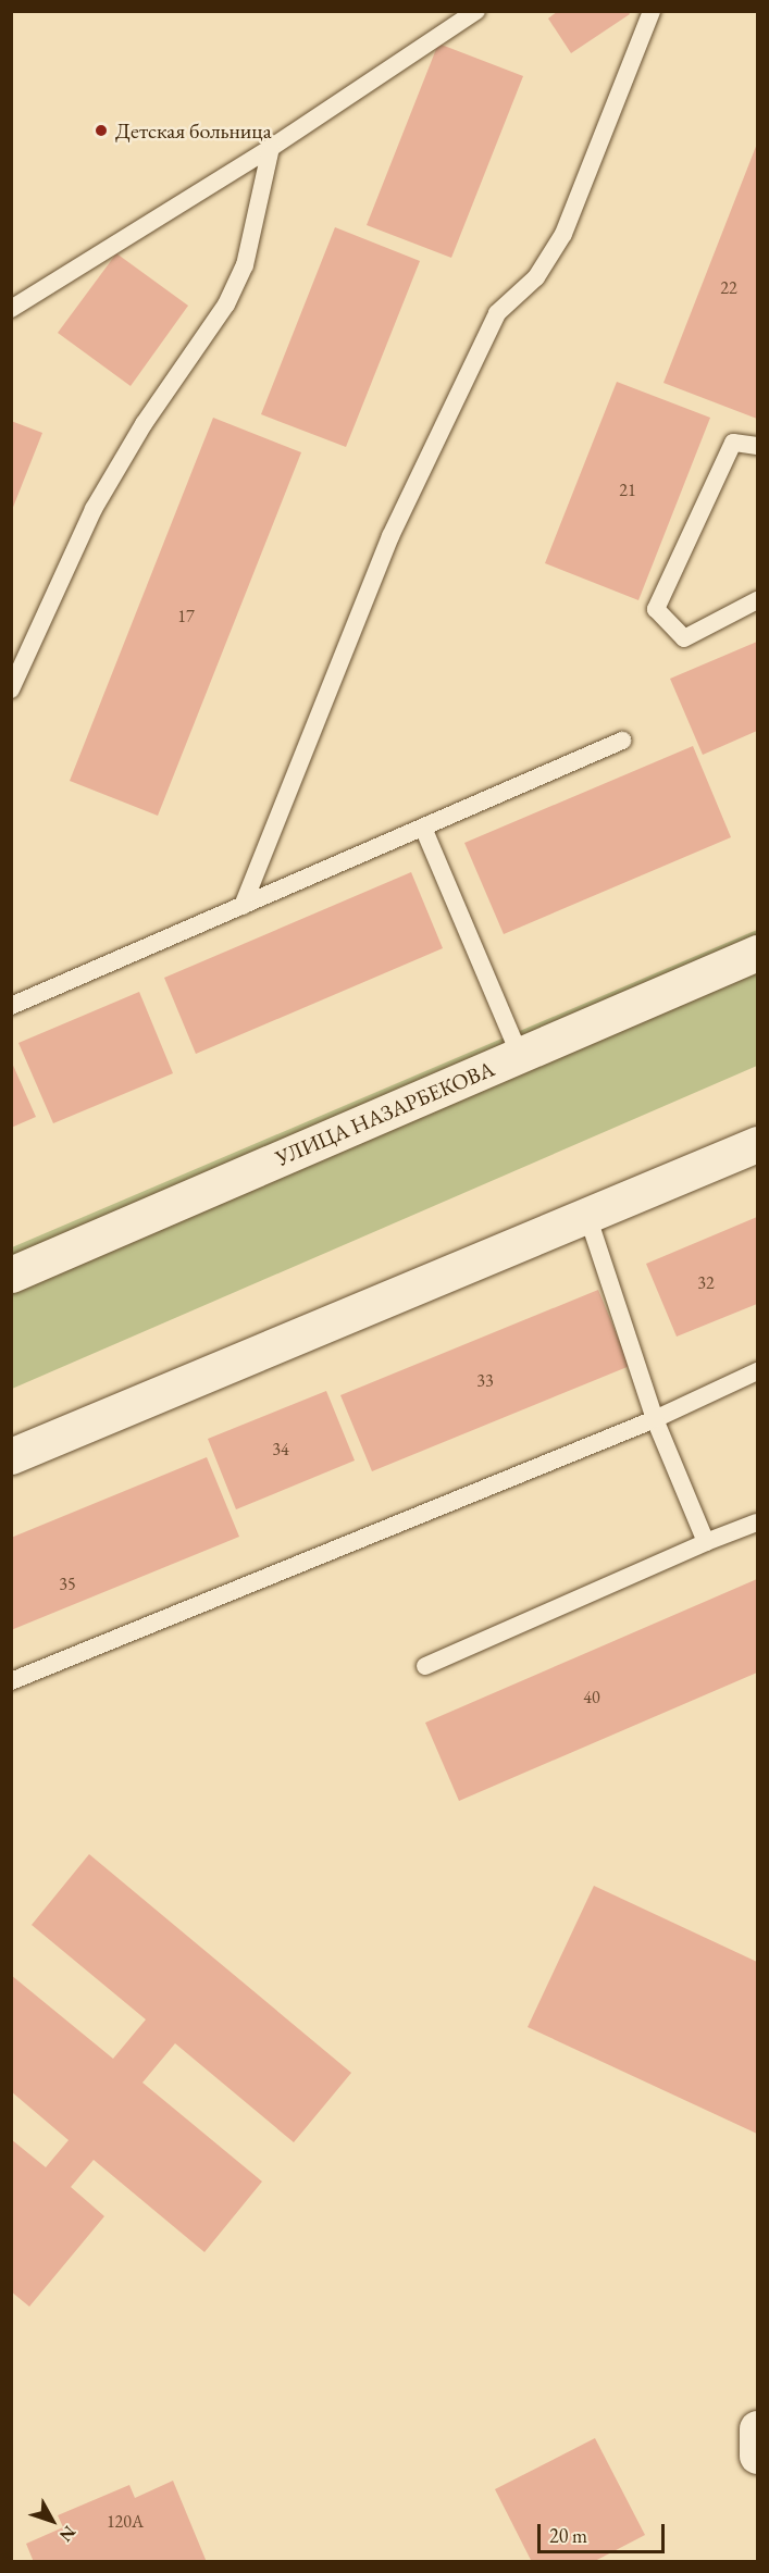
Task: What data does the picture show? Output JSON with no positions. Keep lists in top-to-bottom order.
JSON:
{
  "streets": {
    "street": ["УЛИЦА НАЗАРБЕКОВА"]
  },
  "places": ["Детская больница"],
  "house_numbers": [
    "22",
    "21",
    "17",
    "32",
    "33",
    "34",
    "35",
    "40",
    "120А"
  ],
  "scale_bar": "20 m",
  "north": "bottom right"
}
